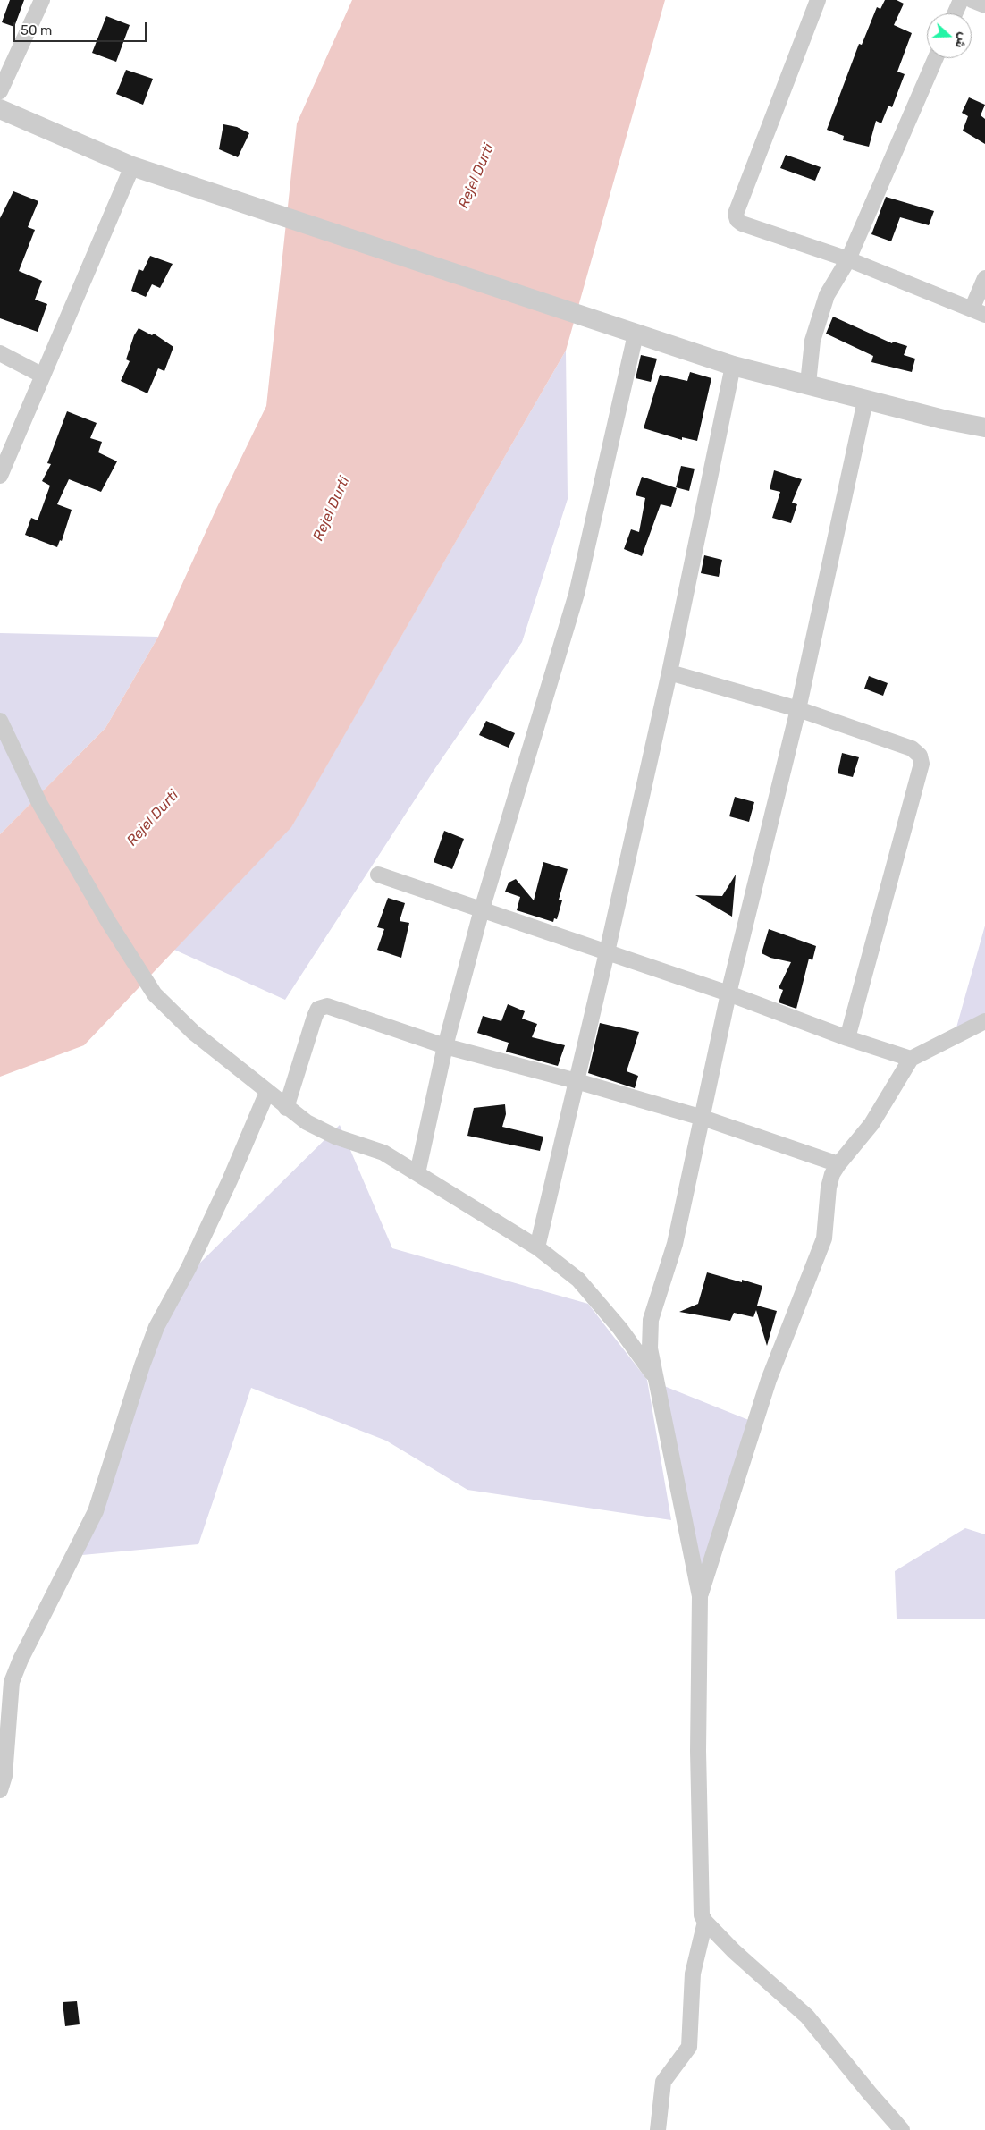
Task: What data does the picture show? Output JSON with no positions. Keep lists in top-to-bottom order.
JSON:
{
  "water": ["Rejel Durti"],
  "scale_bar": "50 m",
  "north": "right"
}
